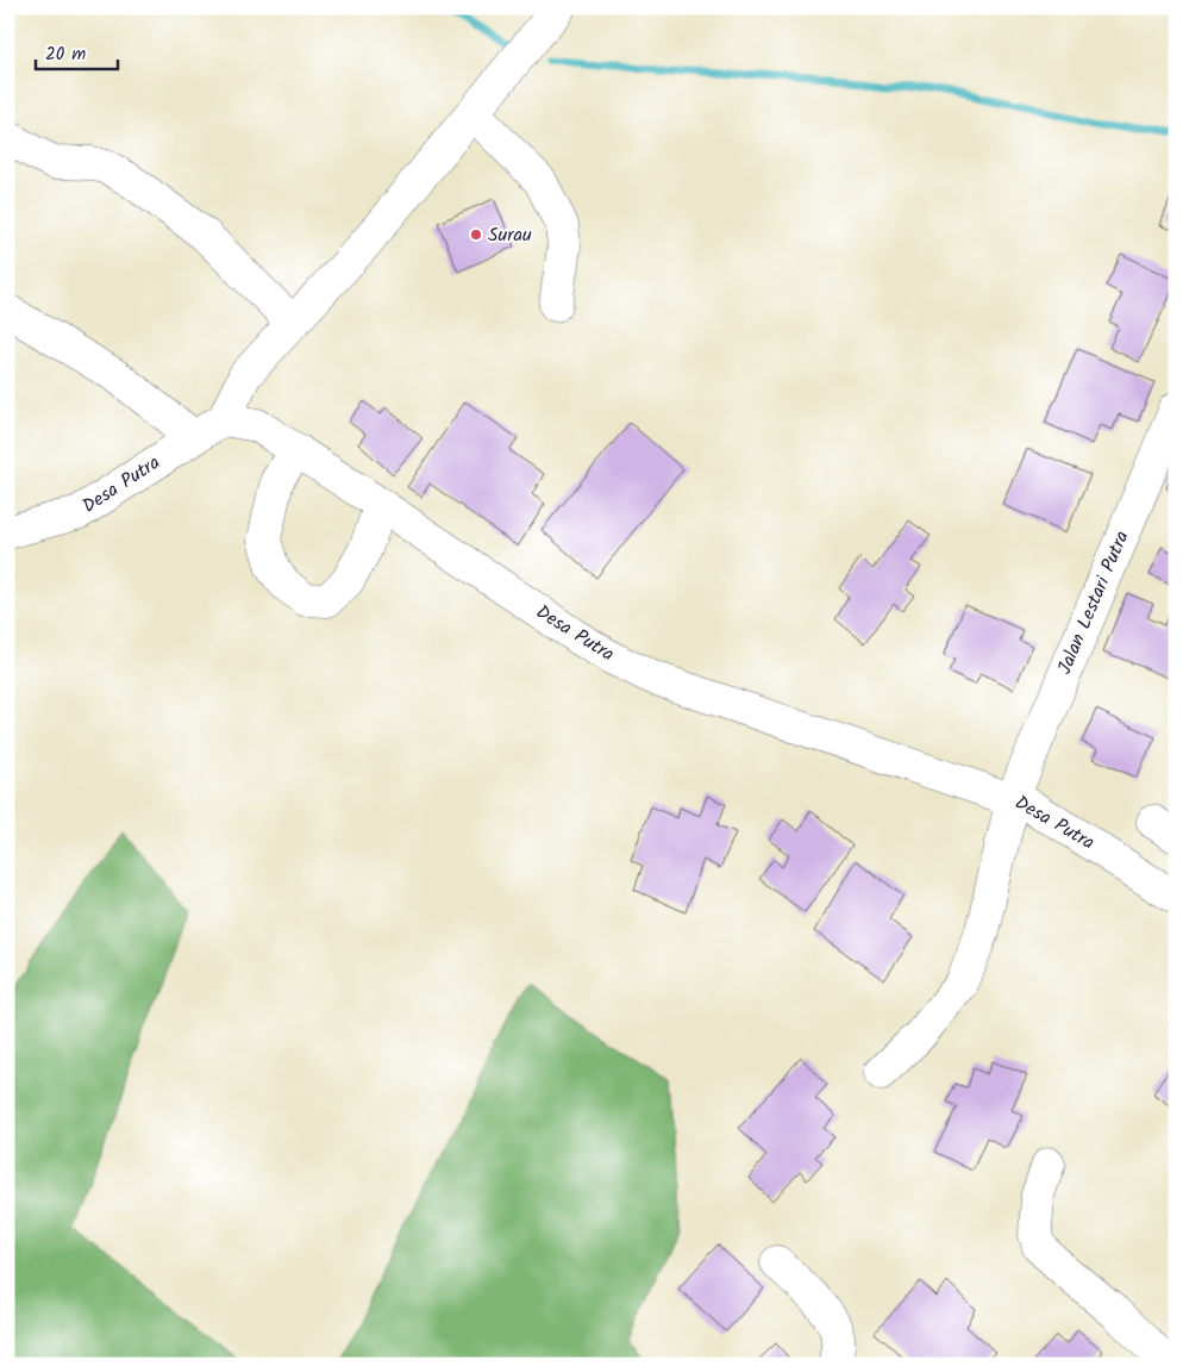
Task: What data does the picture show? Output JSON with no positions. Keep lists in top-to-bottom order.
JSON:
{
  "streets": {
    "street": ["Desa Putra", "Jalan Lestari Putra"]
  },
  "crossings": [
    ["Desa Putra", "Jalan Lestari Putra"]
  ],
  "places": ["Surau"],
  "scale_bar": "20 m"
}
